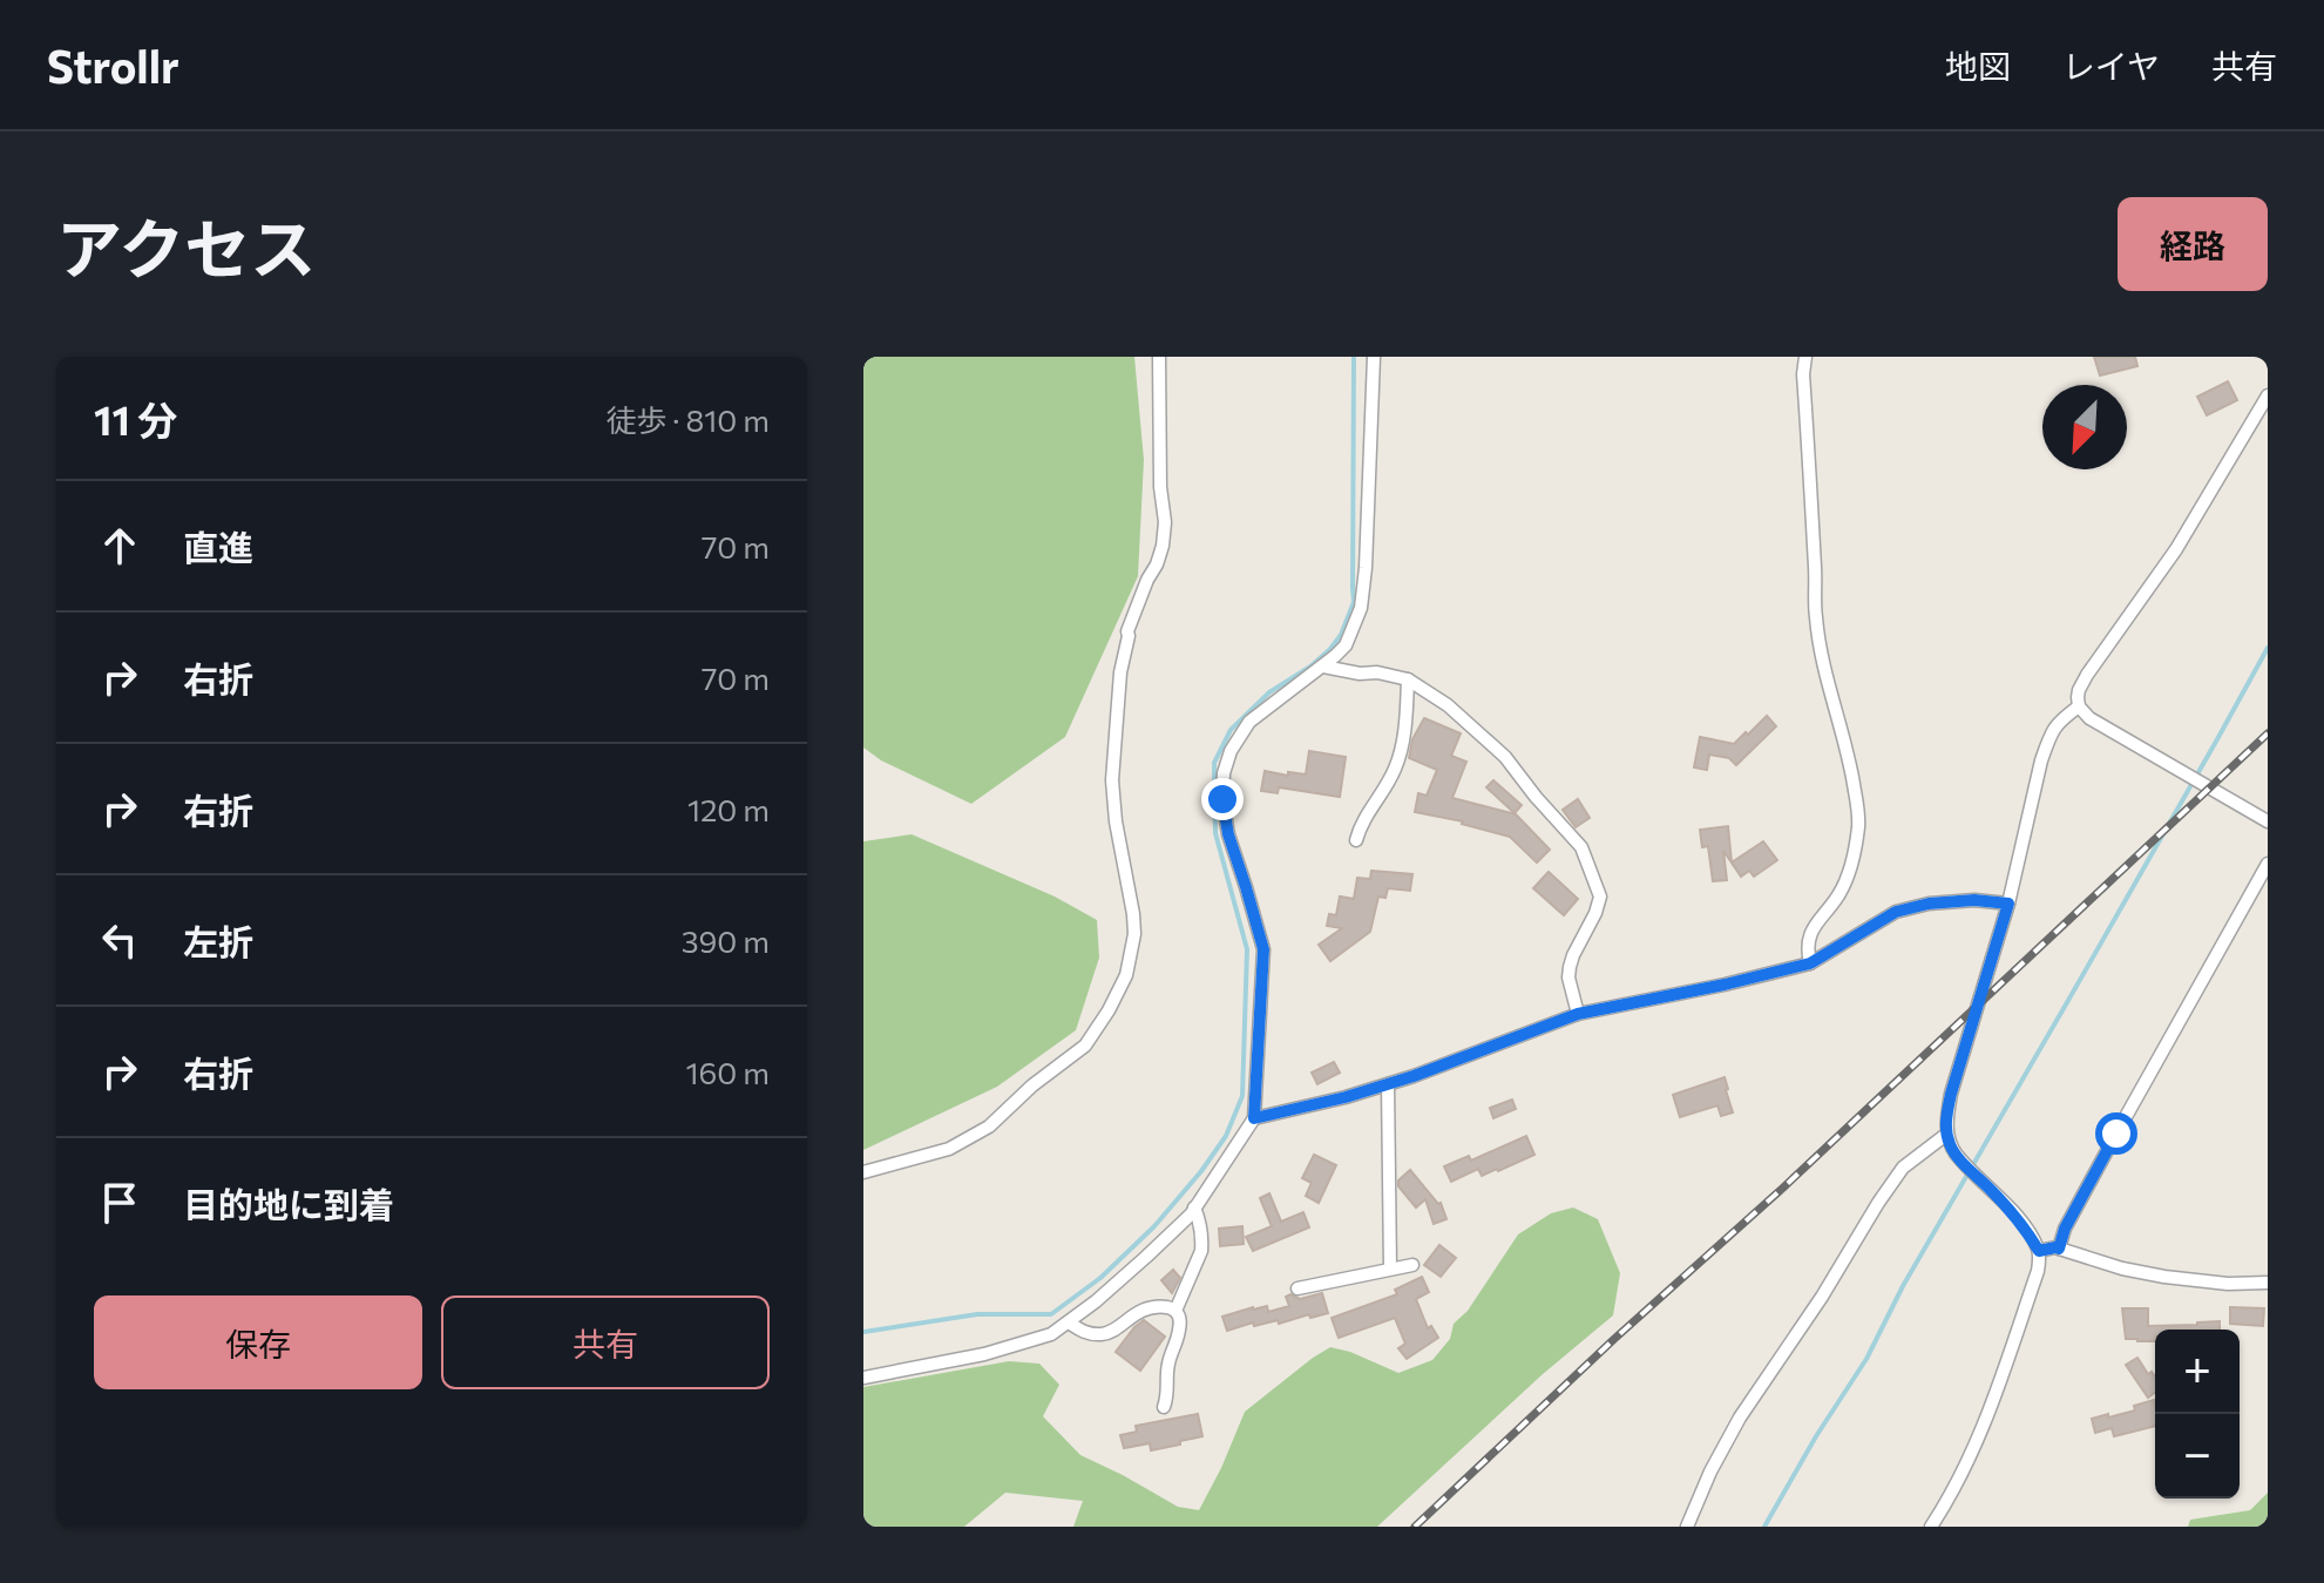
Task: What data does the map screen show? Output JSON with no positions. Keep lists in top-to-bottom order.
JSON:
{
  "north": "bottom left",
  "page": {
    "header": "Strollr",
    "nav": ["地図", "レイヤ", "共有"],
    "title": "アクセス",
    "buttons": [
      "経路",
      ["保存", "共有"]
    ],
    "heading": ["11 分", "徒歩 · 810 m"],
    "list": [
      ["直進", "70 m"],
      ["右折", "70 m"],
      ["右折", "120 m"],
      ["左折", "390 m"],
      ["右折", "160 m"],
      "目的地に到着"
    ],
    "map_buttons": ["+", "−"]
  }
}
